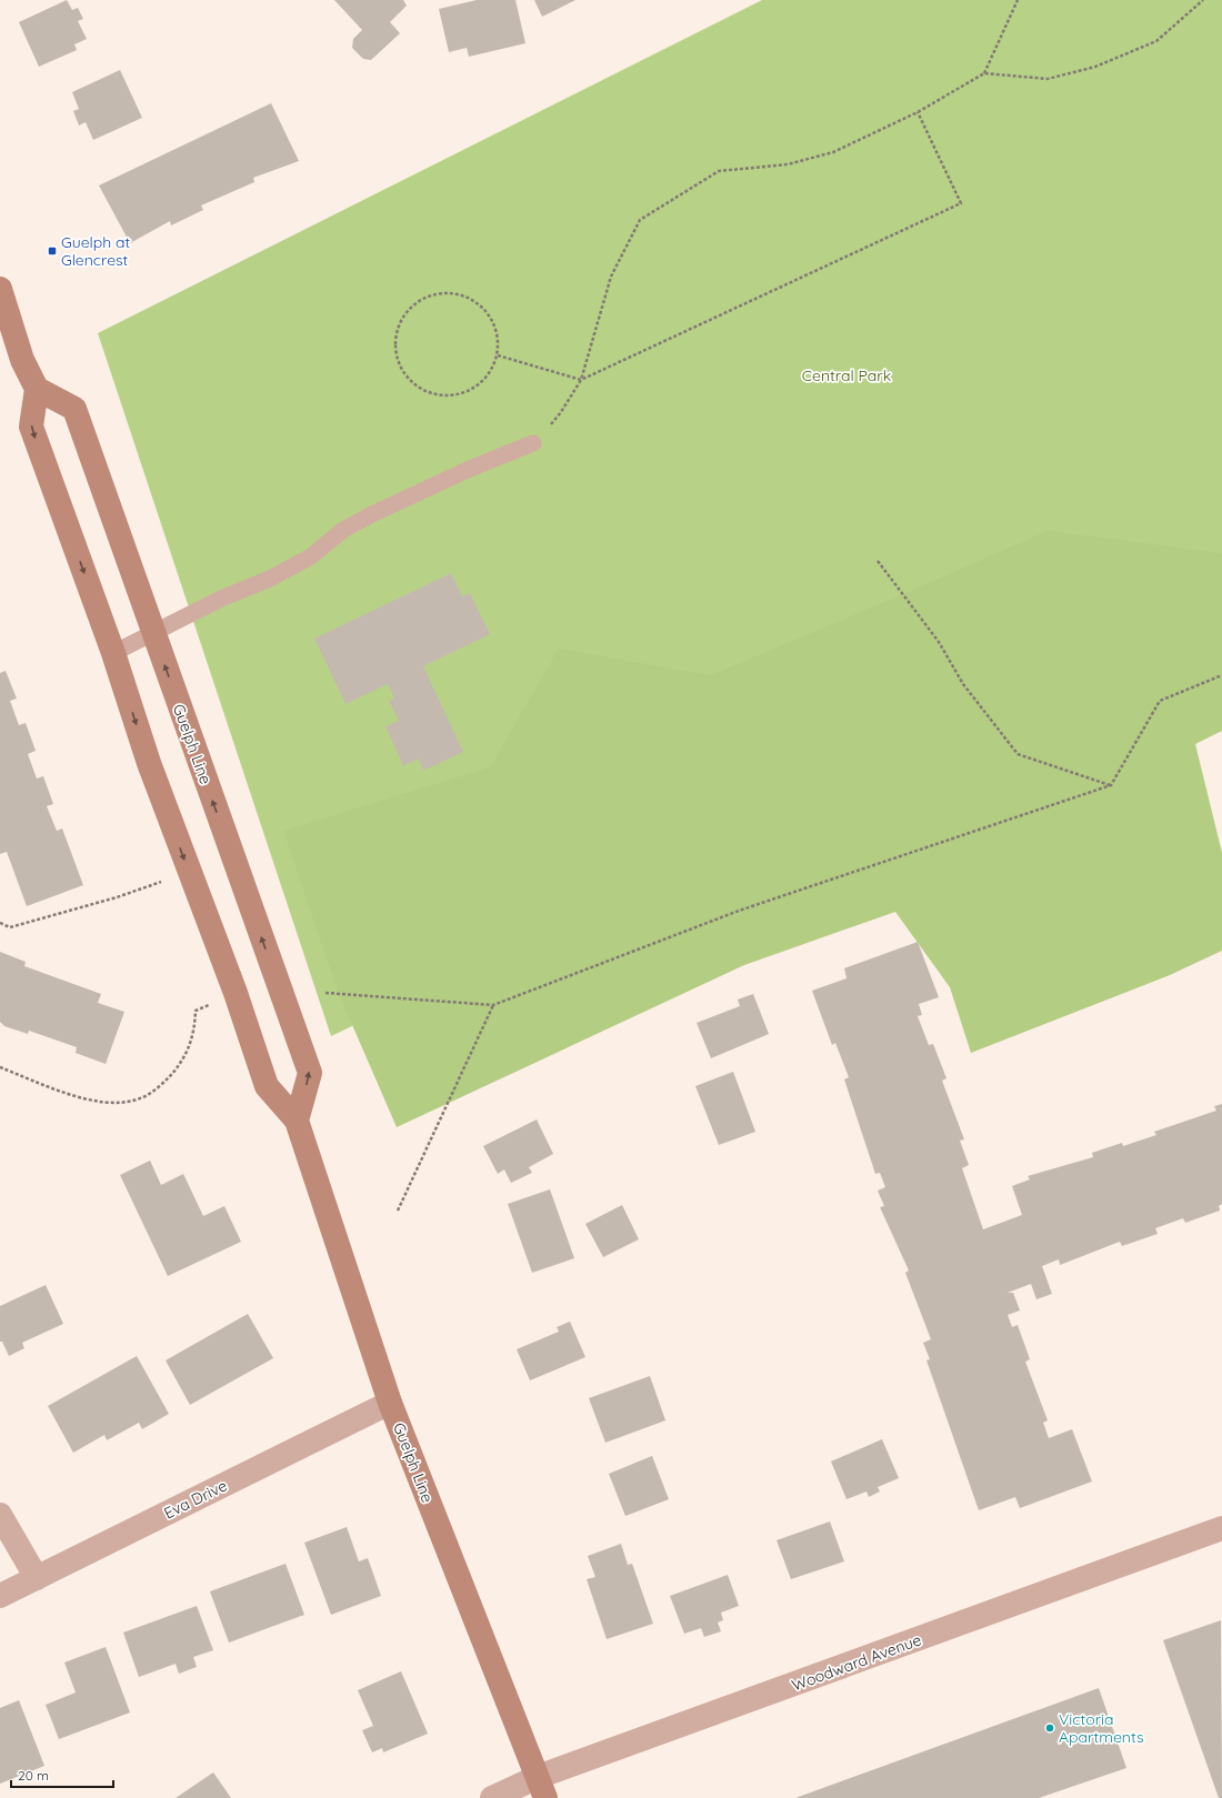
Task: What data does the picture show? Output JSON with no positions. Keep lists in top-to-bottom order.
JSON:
{
  "streets": {
    "main road": ["Guelph Line"],
    "street": ["Eva Drive", "Woodward Avenue"]
  },
  "crossings": [
    ["Guelph Line", "Eva Drive"],
    ["Guelph Line", "Woodward Avenue"]
  ],
  "parks": ["Central Park"],
  "places": {
    "transit": ["Guelph at Glencrest"],
    "other": ["Victoria Apartments"]
  },
  "scale_bar": "20 m"
}
